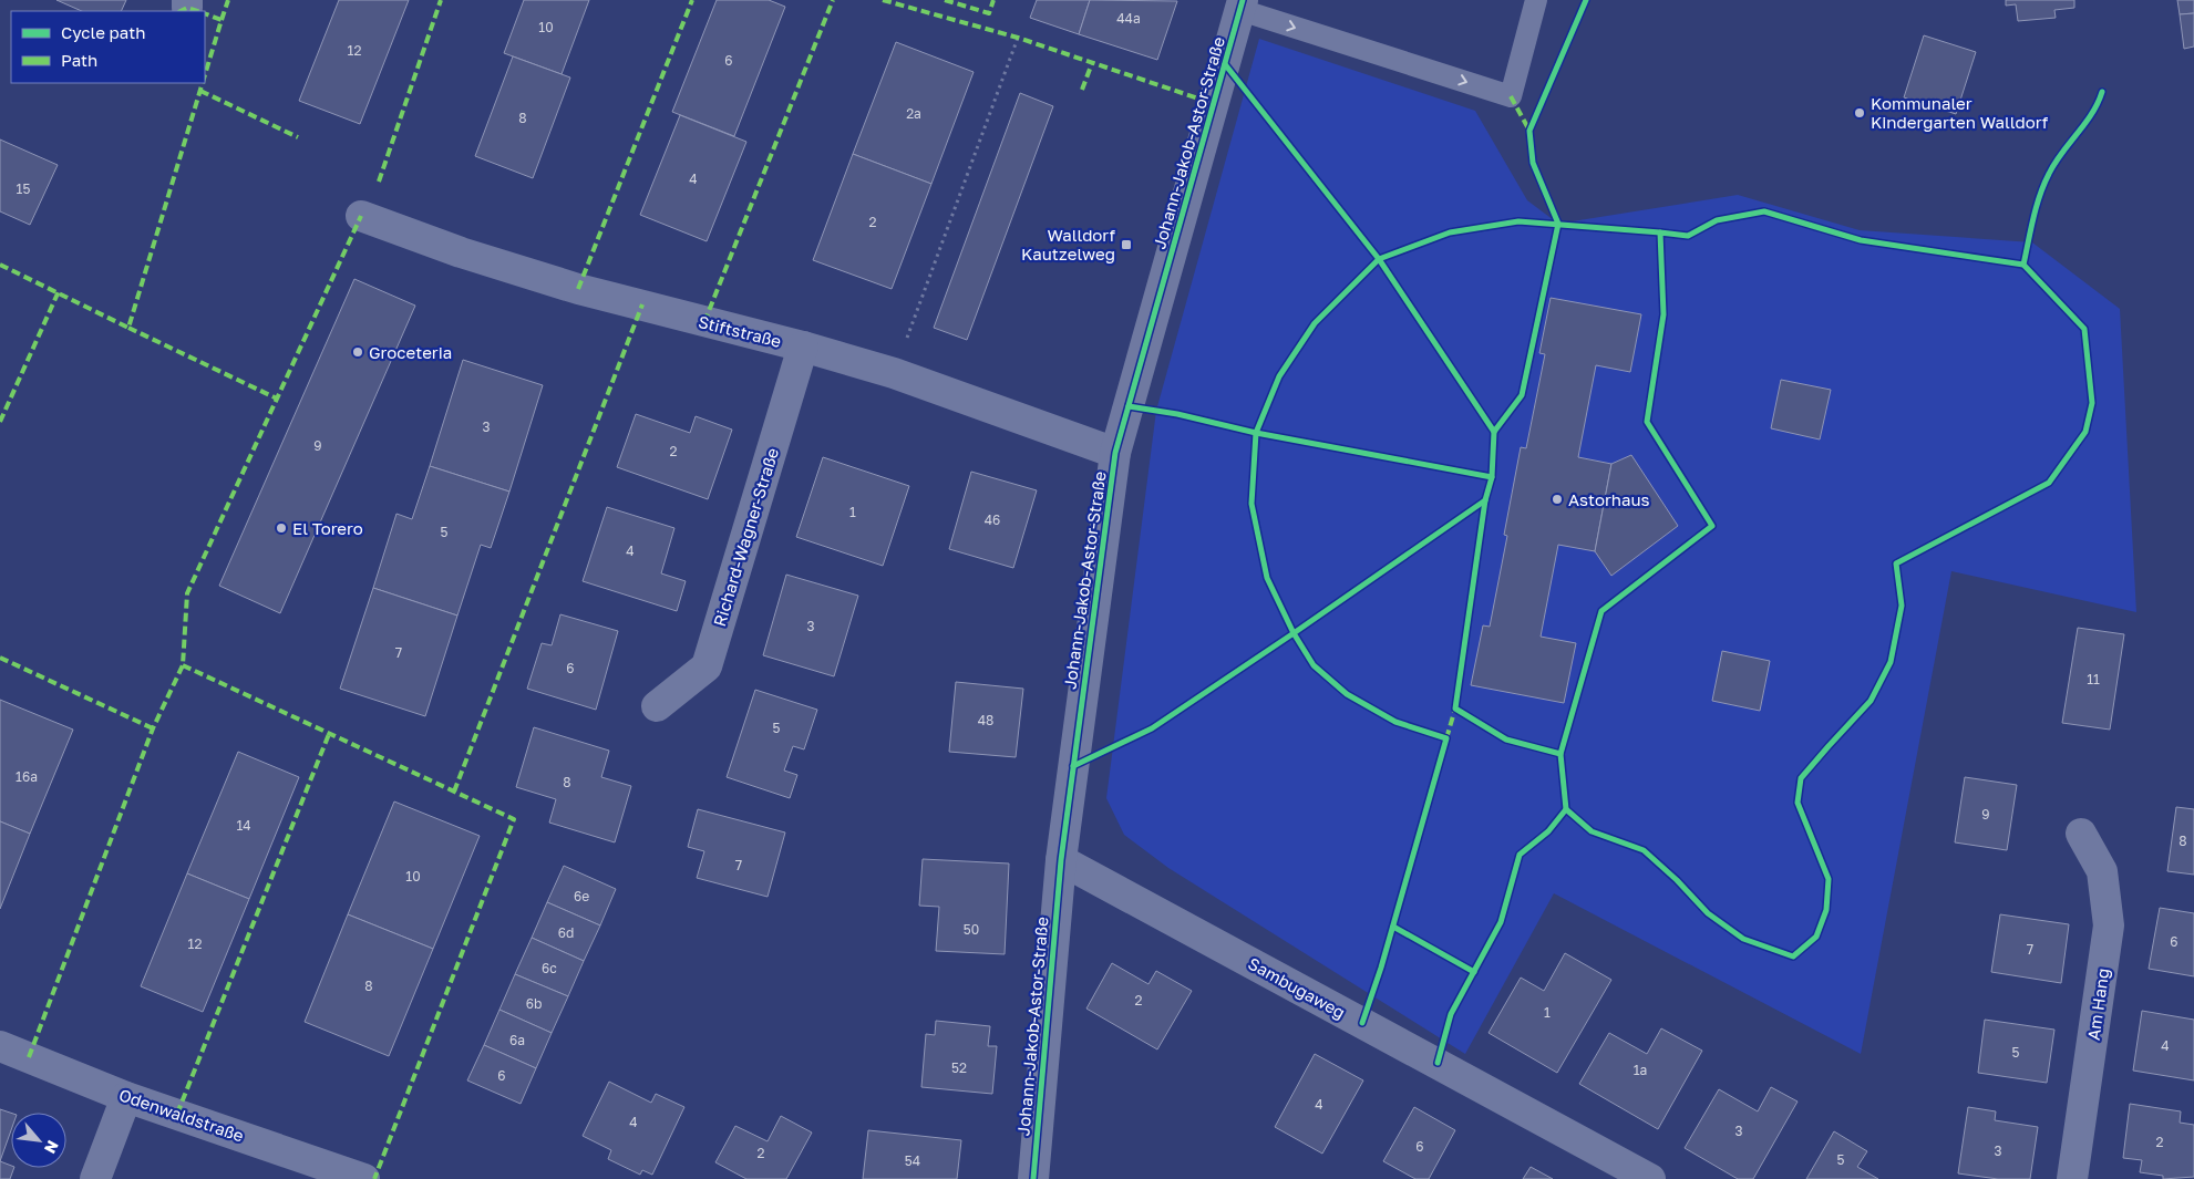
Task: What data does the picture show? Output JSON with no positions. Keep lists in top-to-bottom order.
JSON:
{
  "streets": {
    "street": [
      "Johann-Jakob-Astor-Straße",
      "Stiftstraße",
      "Richard-Wagner-Straße",
      "Sambugaweg",
      "Am Hang",
      "Odenwaldstraße"
    ]
  },
  "crossings": [
    ["Johann-Jakob-Astor-Straße", "Stiftstraße"],
    ["Johann-Jakob-Astor-Straße", "Sambugaweg"],
    ["Stiftstraße", "Richard-Wagner-Straße"]
  ],
  "places": {
    "other": [
      "Kommunaler Kindergarten Walldorf",
      "Groceteria",
      "Astorhaus",
      "El Torero"
    ],
    "transit": ["Walldorf Kautzelweg"]
  },
  "house_numbers": [
    "44a",
    "10",
    "12",
    "6",
    "2a",
    "8",
    "4",
    "15",
    "2",
    "3",
    "9",
    "2",
    "1",
    "46",
    "5",
    "4",
    "3",
    "7",
    "6",
    "11",
    "48",
    "5",
    "16a",
    "8",
    "9",
    "14",
    "8",
    "7",
    "10",
    "6e",
    "50",
    "6d",
    "6",
    "12",
    "7",
    "6c",
    "8",
    "2",
    "6b",
    "1",
    "6a",
    "4",
    "5",
    "52",
    "1a",
    "6",
    "4",
    "4",
    "3",
    "2",
    "6",
    "3",
    "2",
    "5",
    "54"
  ],
  "legend": ["Cycle path", "Path"],
  "north": "bottom right"
}
